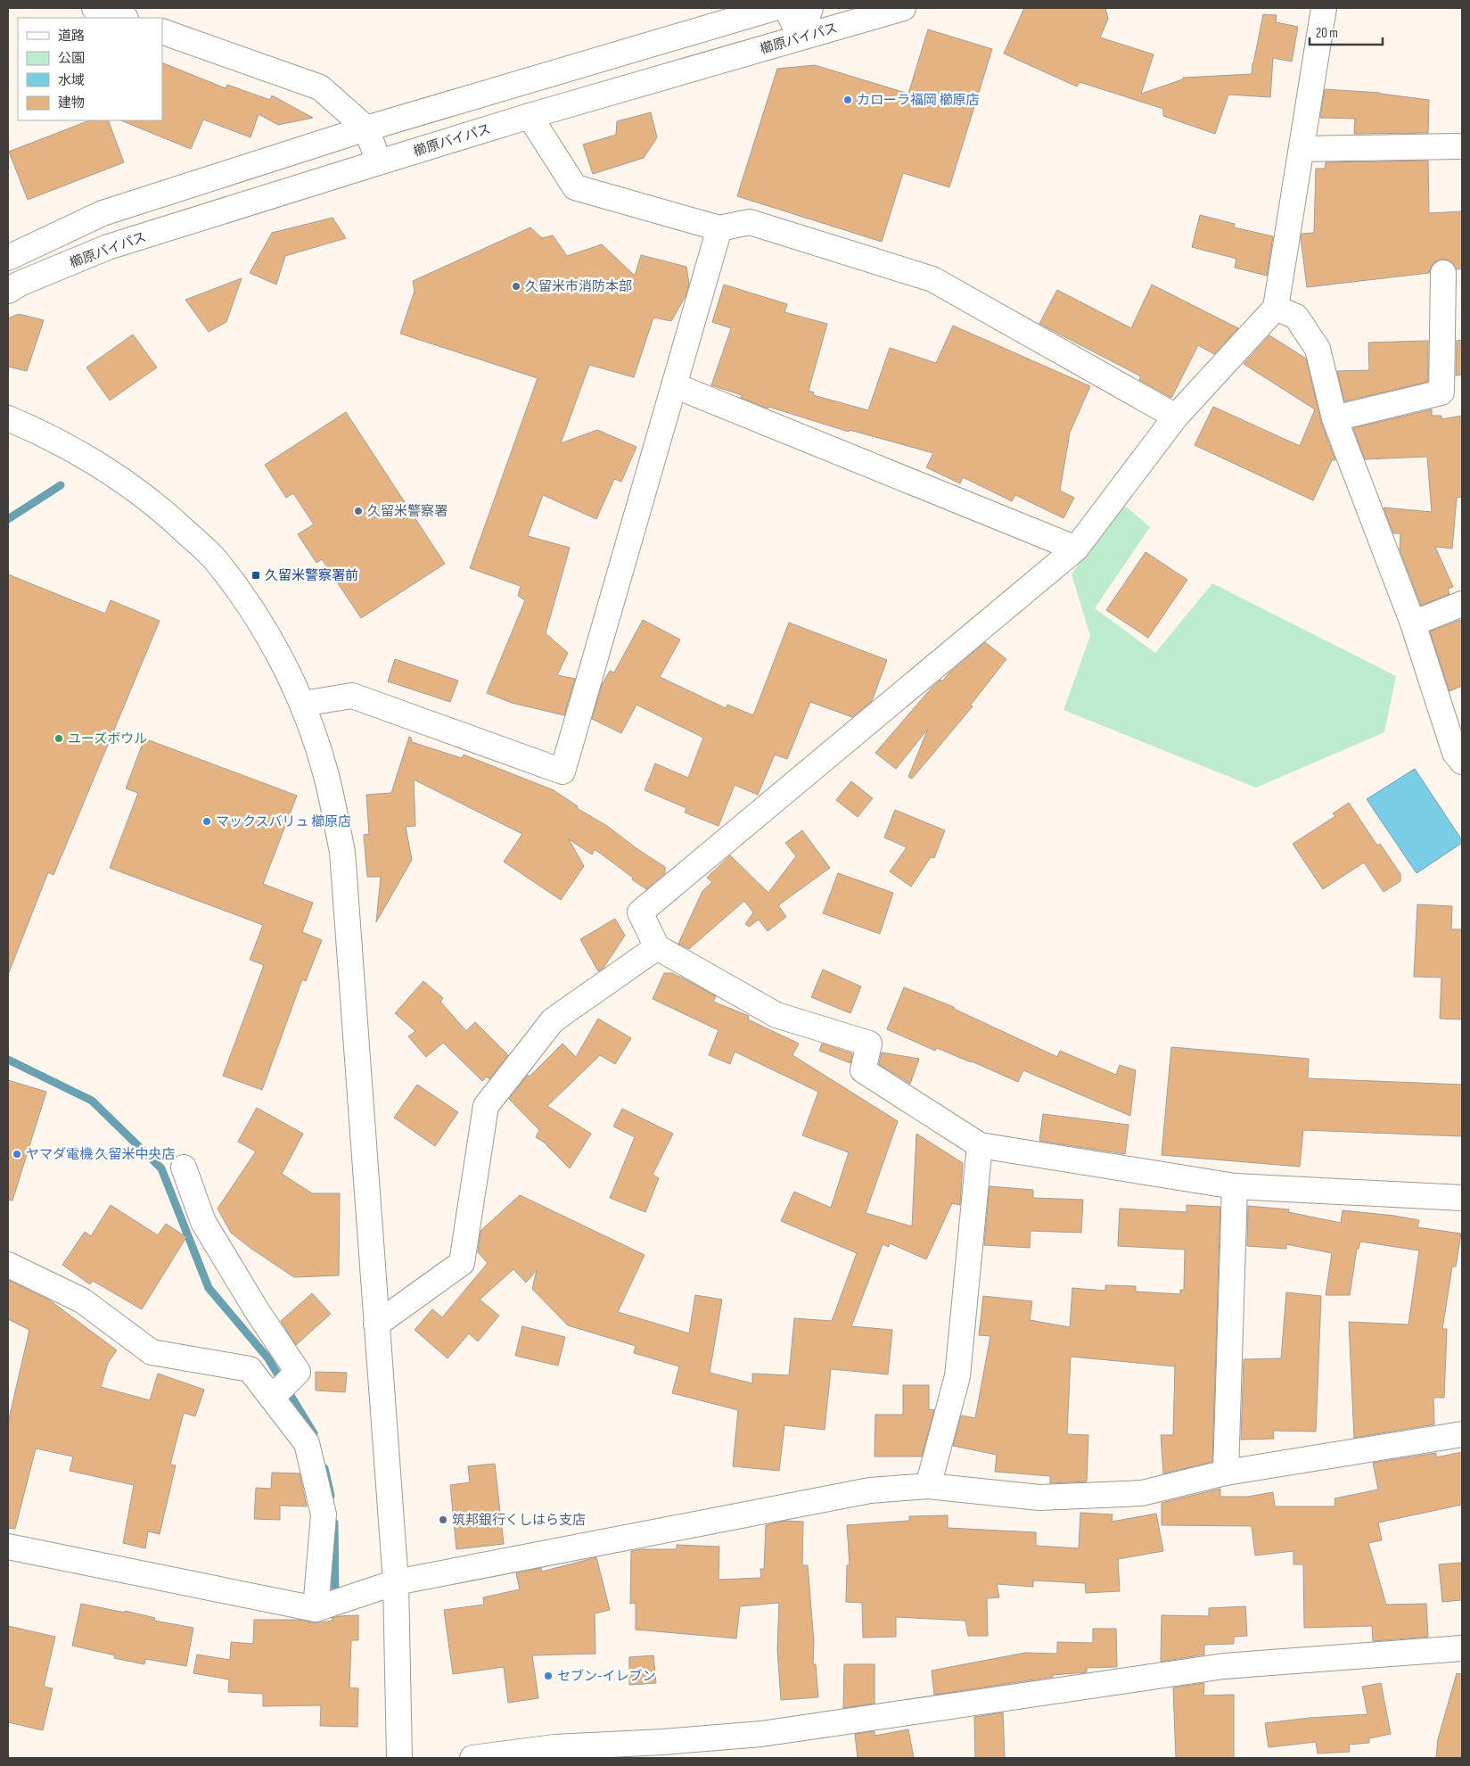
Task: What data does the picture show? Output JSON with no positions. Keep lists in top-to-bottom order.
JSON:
{
  "streets": {
    "street": ["櫛原バイパス"]
  },
  "places": {
    "other": [
      "カローラ福岡 櫛原店",
      "久留米市消防本部",
      "久留米警察署",
      "ユーズボウル",
      "マックスバリュ 櫛原店",
      "ヤマダ電機 久留米中央店",
      "筑邦銀行くしはら支店",
      "セブン-イレブン"
    ],
    "transit": ["久留米警察署前"]
  },
  "legend": [
    "道路",
    "公園",
    "水域",
    "建物"
  ],
  "scale_bar": "20 m"
}
